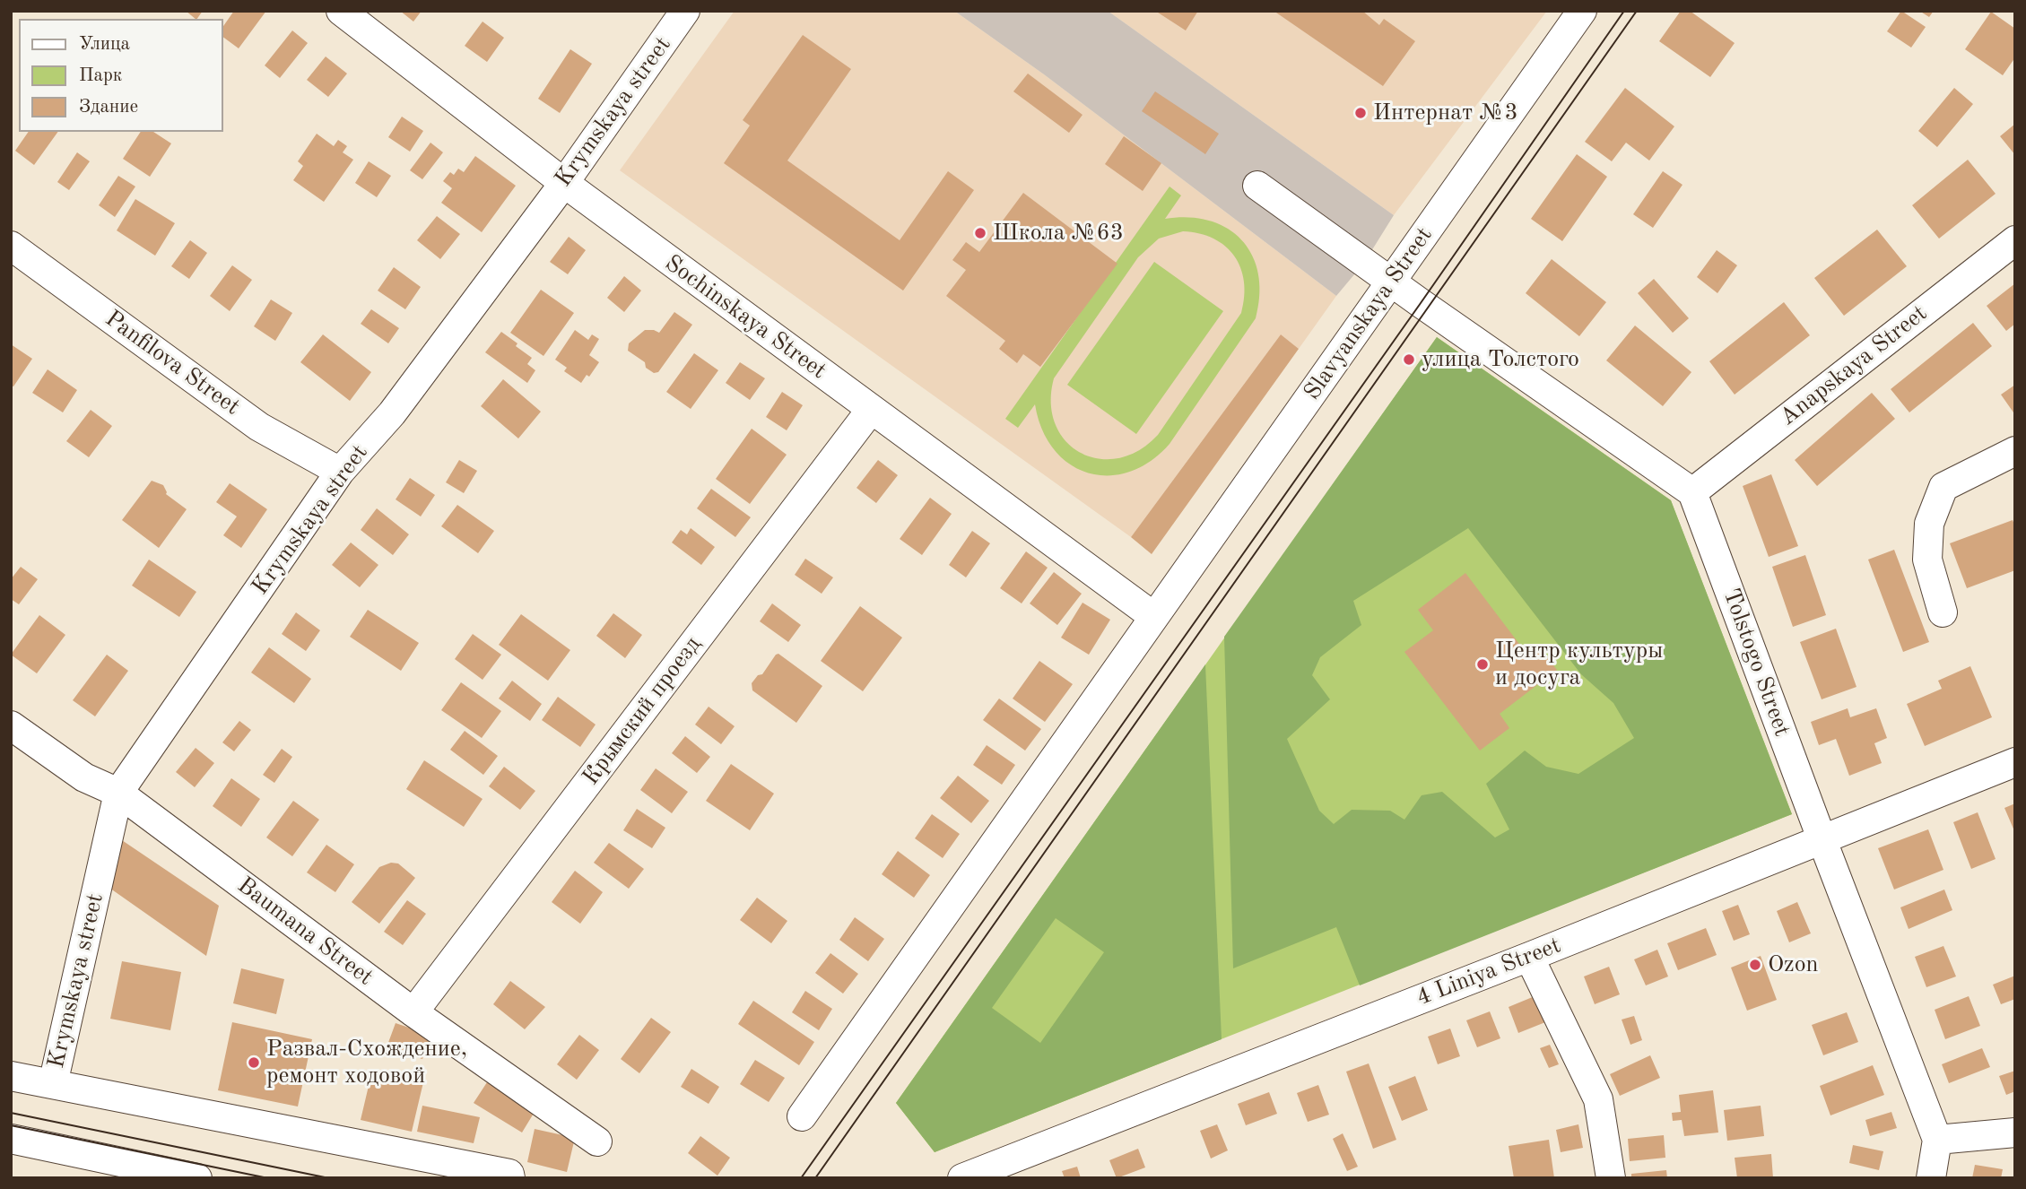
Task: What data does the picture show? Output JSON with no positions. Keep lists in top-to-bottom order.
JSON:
{
  "streets": {
    "street": [
      "Krymskaya street",
      "Slavyanskaya Street",
      "Sochinskaya Street",
      "Panfilova Street",
      "Anapskaya Street",
      "Tolstogo Street",
      "Крымский проезд",
      "Baumana Street",
      "4 Liniya Street"
    ]
  },
  "crossings": [
    ["Krymskaya street", "Sochinskaya Street"],
    ["Krymskaya street", "Panfilova Street"],
    ["Krymskaya street", "Baumana Street"],
    ["Slavyanskaya Street", "Sochinskaya Street"],
    ["Sochinskaya Street", "Крымский проезд"],
    ["Anapskaya Street", "Tolstogo Street"],
    ["Tolstogo Street", "4 Liniya Street"],
    ["Крымский проезд", "Baumana Street"]
  ],
  "places": [
    "Интернат №3",
    "Школа №63",
    "улица Толстого",
    "Центр культуры и досуга",
    "Ozon",
    "Развал-Схождение, ремонт ходовой"
  ],
  "legend": ["Улица", "Парк", "Здание"]
}
